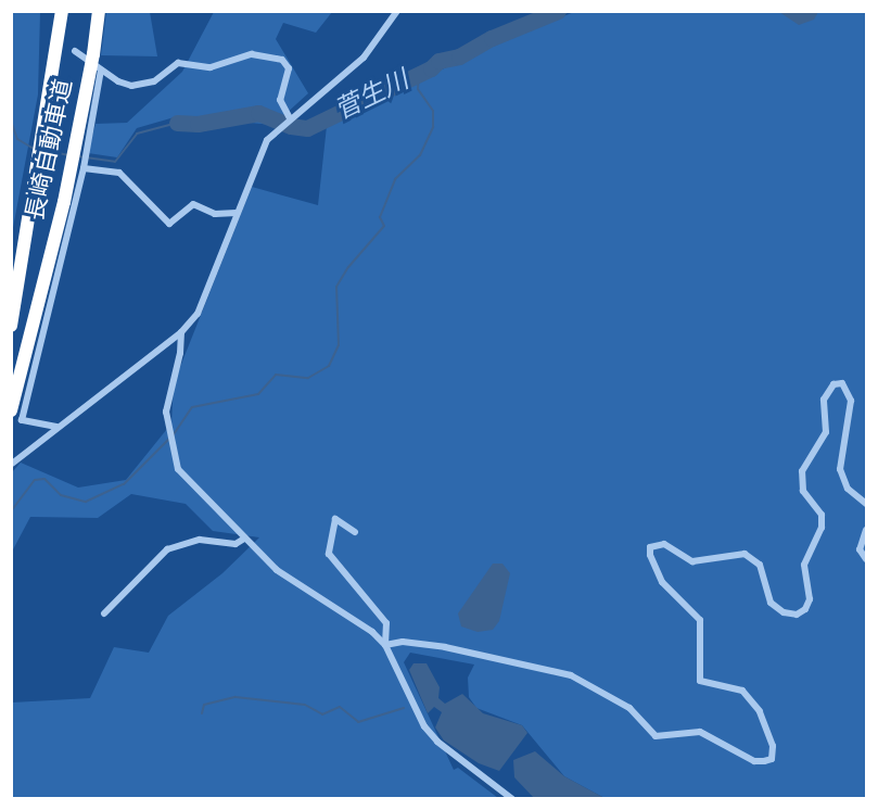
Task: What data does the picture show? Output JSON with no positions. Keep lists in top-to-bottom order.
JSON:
{
  "streets": {
    "highway": ["長崎自動車道"]
  },
  "water": ["菅生川"]
}
